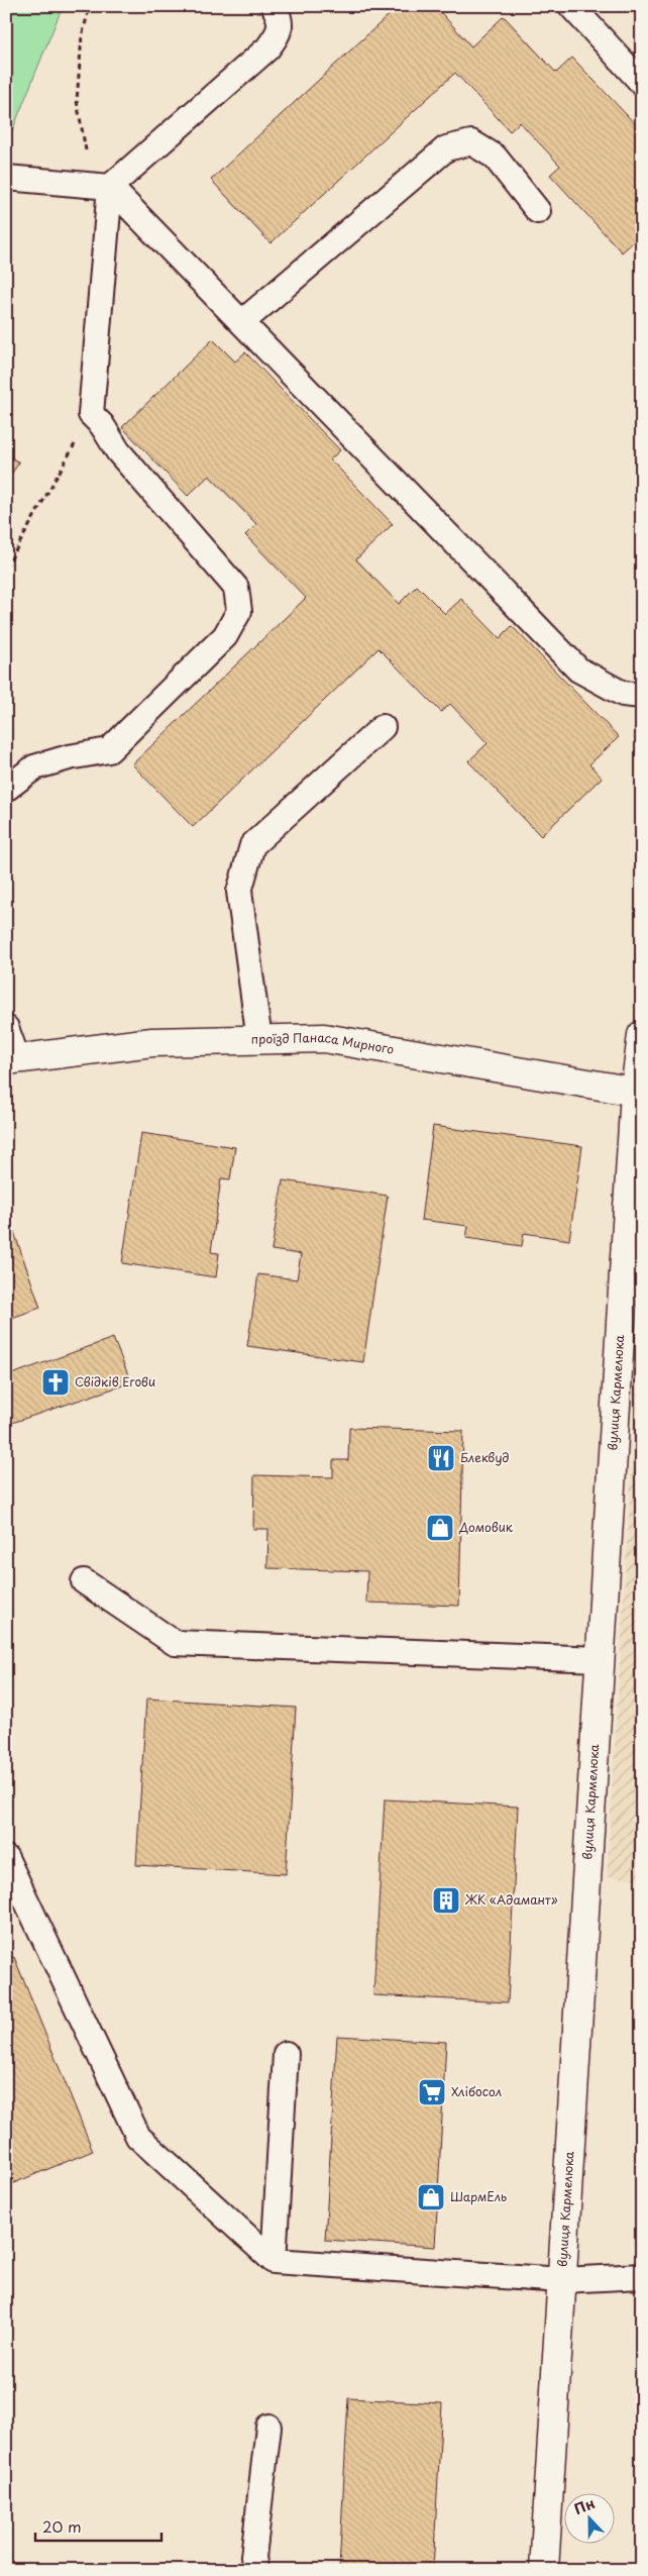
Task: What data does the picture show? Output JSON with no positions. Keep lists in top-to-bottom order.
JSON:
{
  "streets": {
    "street": ["проїзд Панаса Мирного", "вулиця Кармелюка"]
  },
  "crossings": [
    ["проїзд Панаса Мирного", "вулиця Кармелюка"]
  ],
  "places": {
    "church": ["Свідків Егови"],
    "restaurant": ["Блеквуд"],
    "shop": ["Домовик", "ШармЕль"],
    "building": ["ЖК «Адамант»"],
    "supermarket": ["Хлібосол"]
  },
  "scale_bar": "20 m",
  "north": "top"
}
